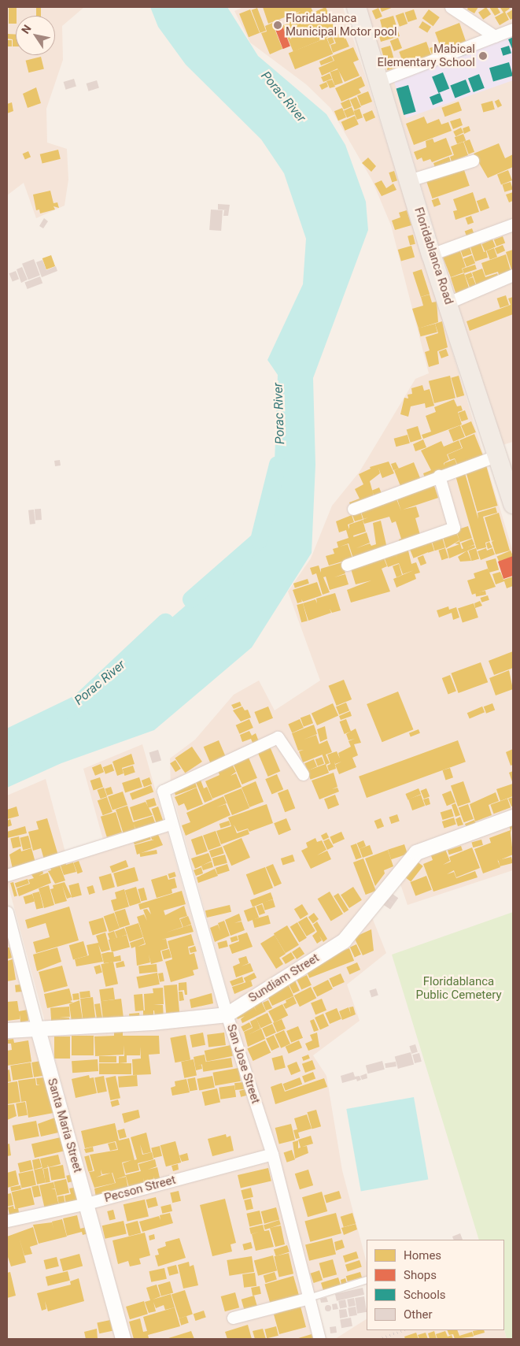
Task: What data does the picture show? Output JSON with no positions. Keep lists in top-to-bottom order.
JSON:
{
  "streets": {
    "main road": ["Floridablanca Road"],
    "street": [
      "Sundiam Street",
      "San Jose Street",
      "Santa Maria Street",
      "Pecson Street"
    ]
  },
  "crossings": [
    ["Sundiam Street", "San Jose Street"],
    ["Sundiam Street", "Santa Maria Street"],
    ["San Jose Street", "Pecson Street"],
    ["Santa Maria Street", "Pecson Street"]
  ],
  "water": ["Porac River"],
  "parks": ["Floridablanca Public Cemetery"],
  "places": ["Floridablanca Municipal Motor pool", "Mabical Elementary School"],
  "legend": [
    "Homes",
    "Shops",
    "Schools",
    "Other"
  ],
  "north": "top left"
}
